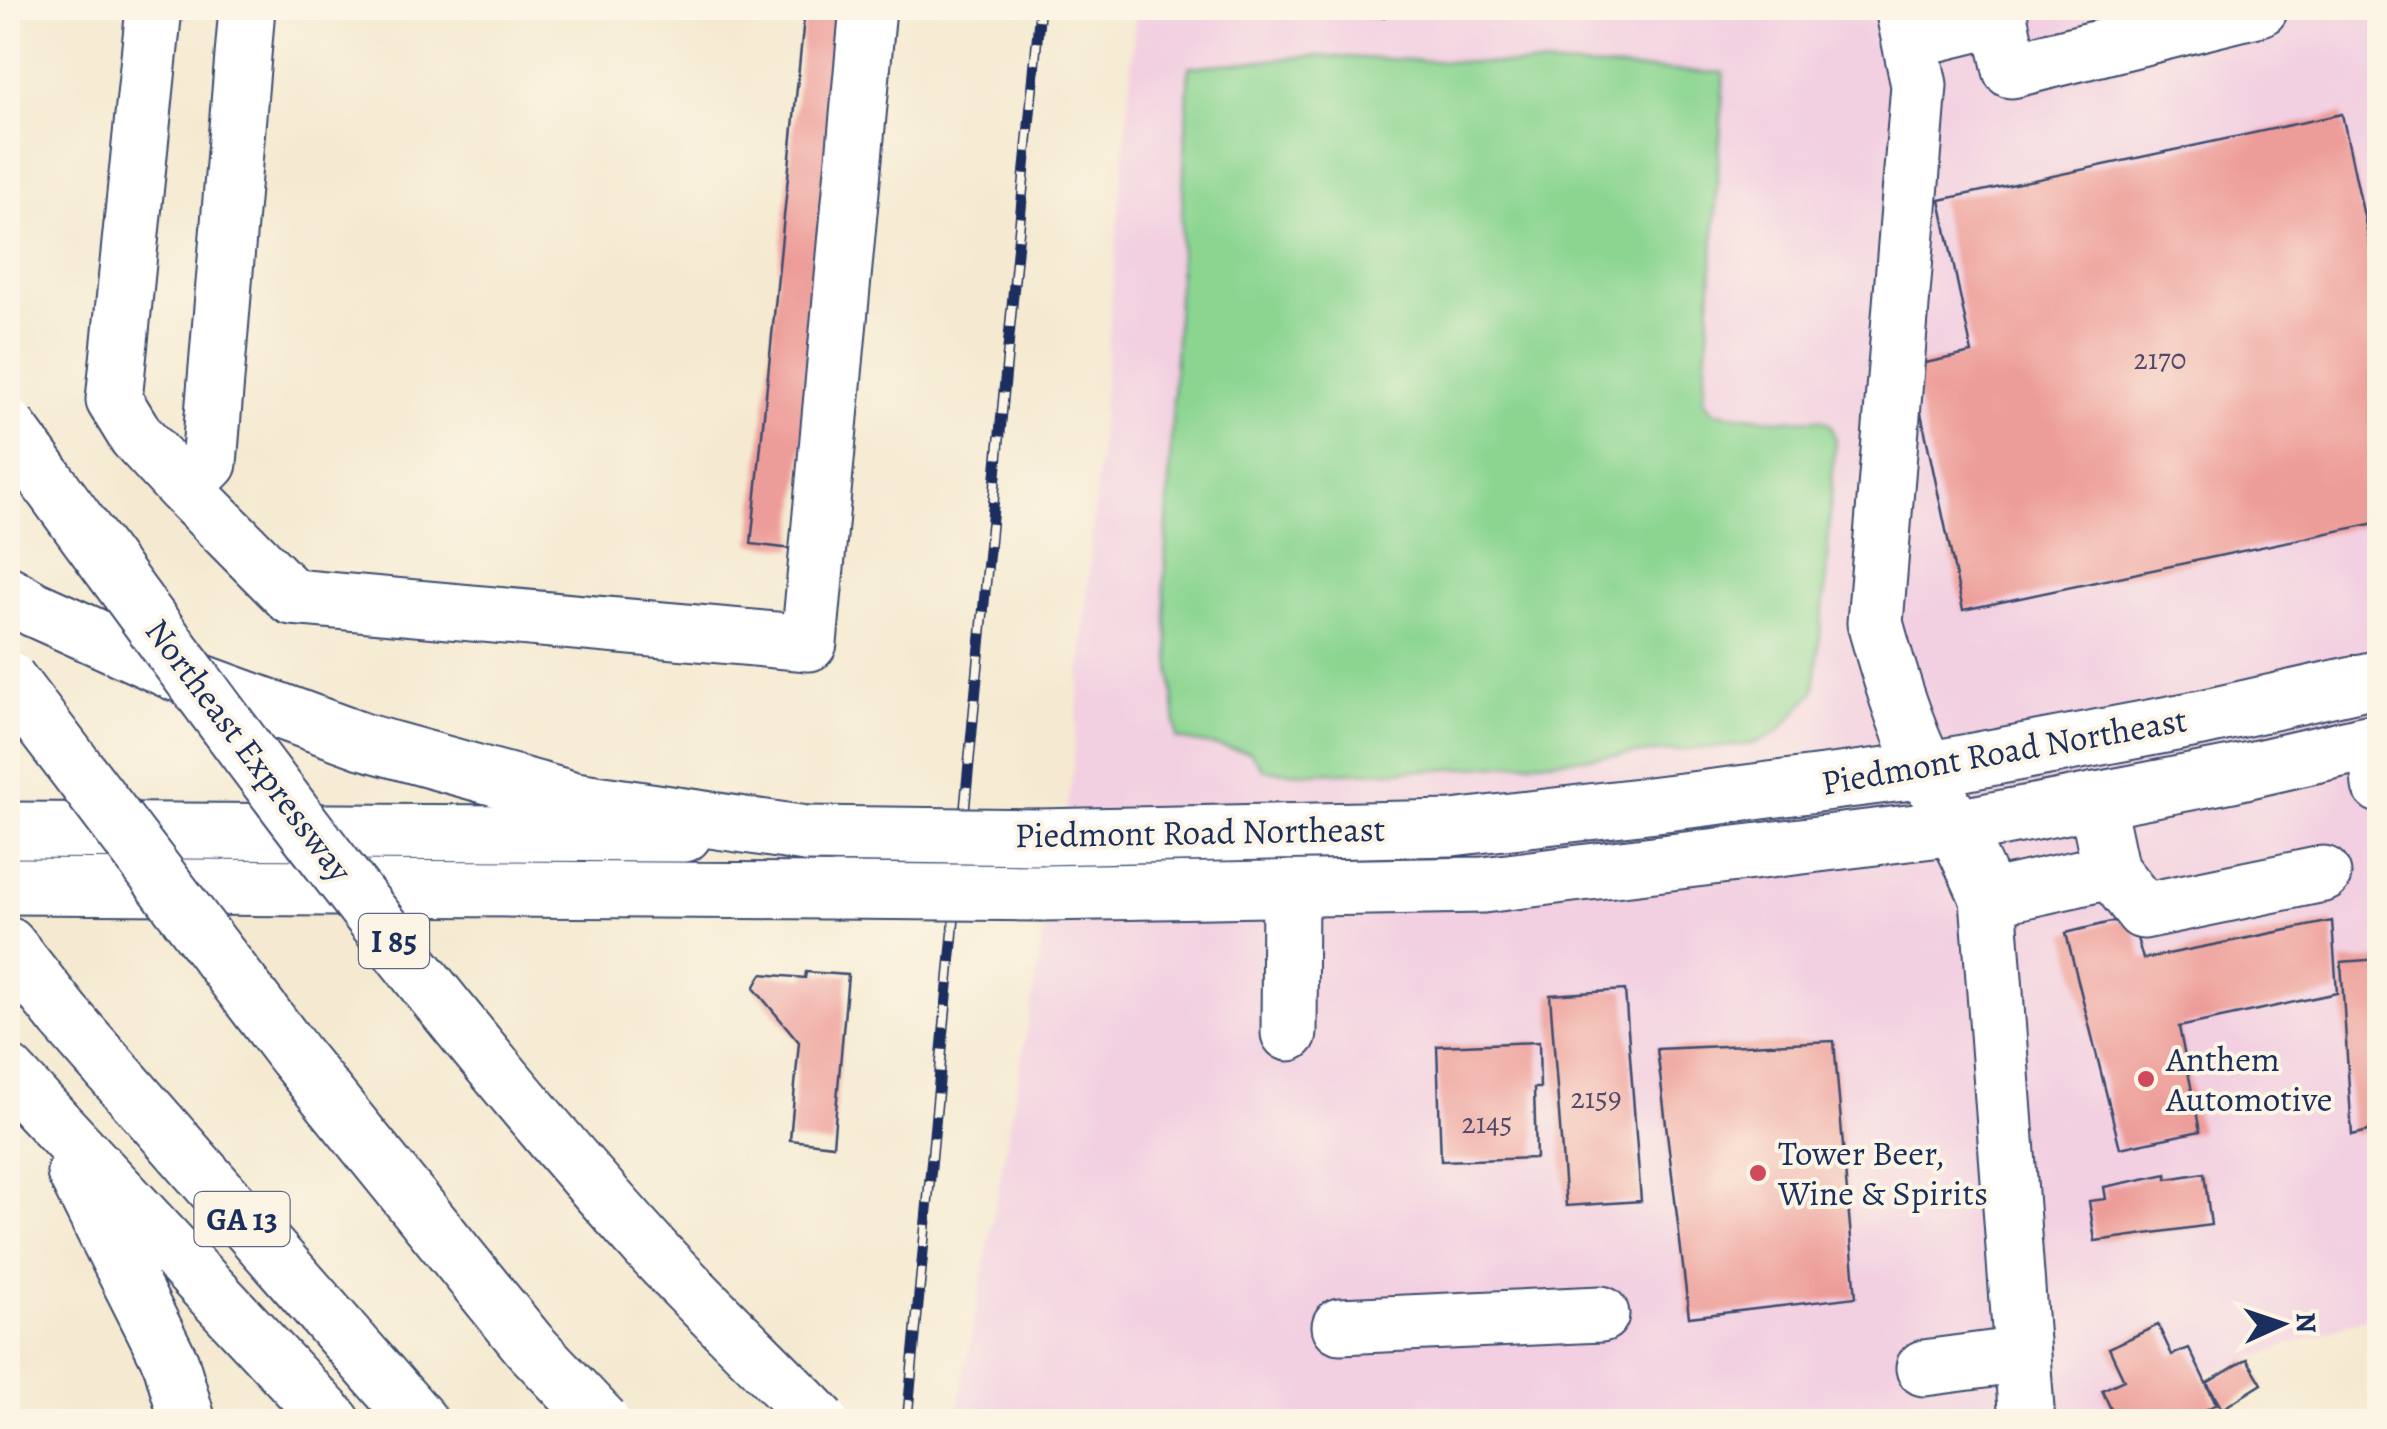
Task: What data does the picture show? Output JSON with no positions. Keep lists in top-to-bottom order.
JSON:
{
  "streets": {
    "main road": [
      "Northeast Expressway",
      "Piedmont Road Northeast",
      "I 85",
      "GA 13"
    ]
  },
  "places": ["Anthem Automotive", "Tower Beer, Wine & Spirits"],
  "house_numbers": ["2170", "2159", "2145"],
  "north": "right"
}
